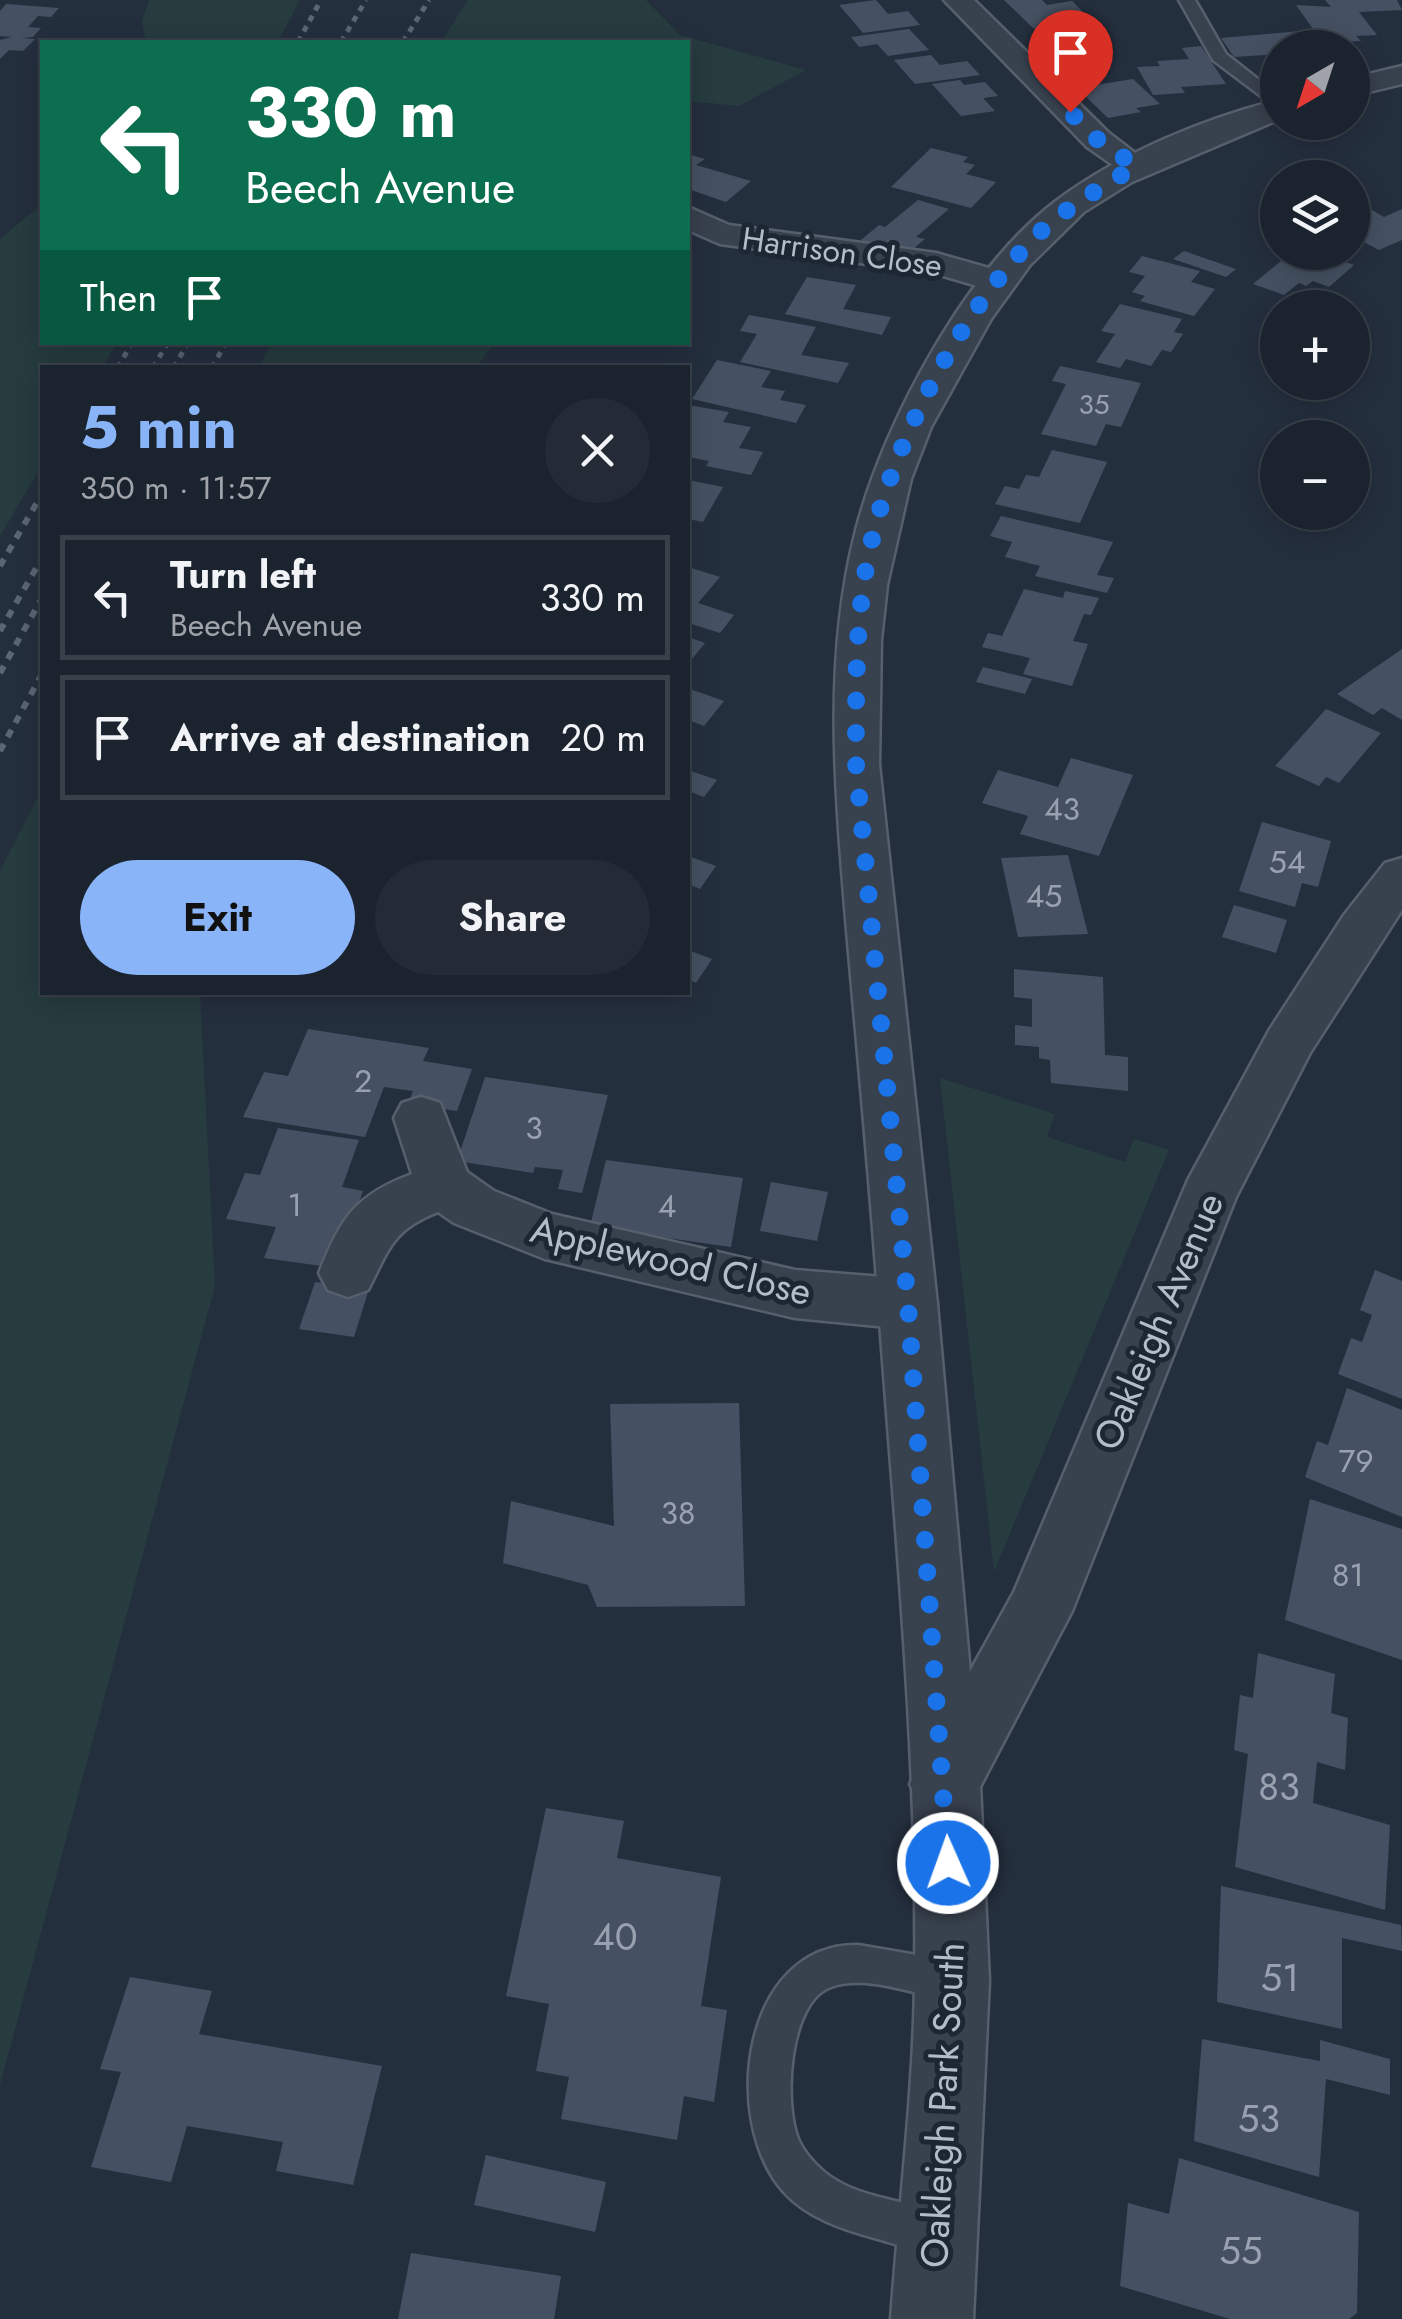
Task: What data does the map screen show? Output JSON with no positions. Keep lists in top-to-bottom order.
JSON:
{
  "streets": {
    "street": [
      "Harrison Close",
      "Applewood Close",
      "Oakleigh Avenue",
      "Oakleigh Park South"
    ]
  },
  "crossings": [
    ["Harrison Close", "Oakleigh Park South"],
    ["Applewood Close", "Oakleigh Park South"],
    ["Oakleigh Avenue", "Oakleigh Park South"]
  ],
  "house_numbers": [
    "35",
    "43",
    "54",
    "45",
    "2",
    "3",
    "1",
    "4",
    "79",
    "38",
    "81",
    "83",
    "40",
    "51",
    "53",
    "55"
  ],
  "north": "bottom left",
  "page": {
    "map_buttons": ["+", "−"],
    "turn": ["330 m", "Beech Avenue"],
    "then": "Then",
    "heading": ["5 min", "350 m · 11:57"],
    "list": [
      {
        "name": "Turn left",
        "note": "Beech Avenue",
        "value": "330 m"
      },
      {
        "name": "Arrive at destination",
        "value": "20 m"
      }
    ],
    "buttons": ["Exit", "Share"]
  }
}
